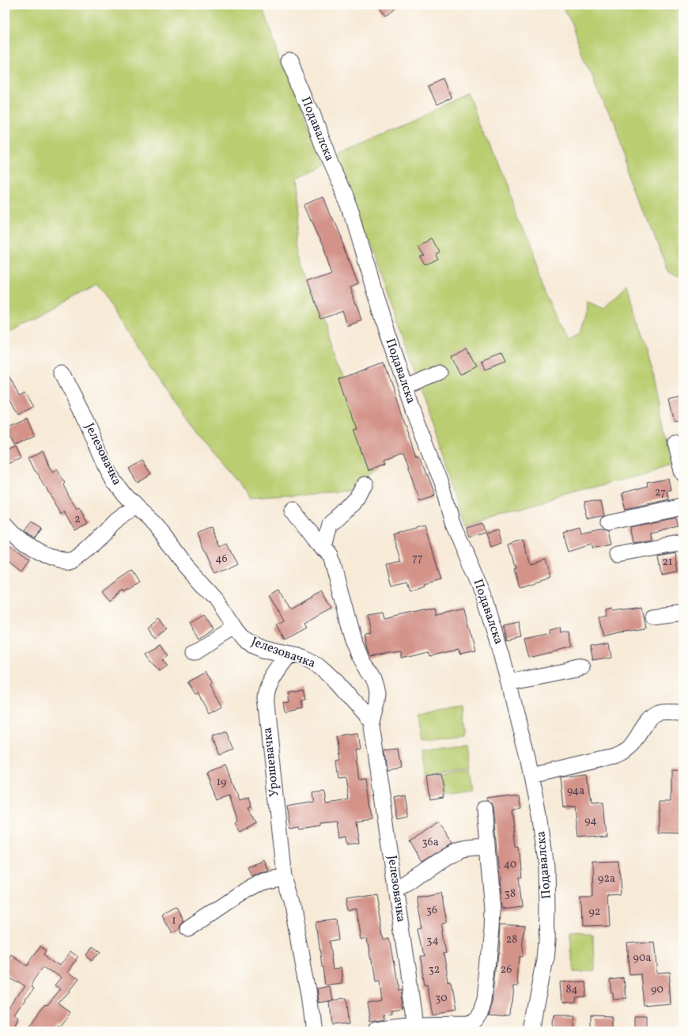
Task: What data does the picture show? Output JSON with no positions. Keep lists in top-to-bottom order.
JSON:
{
  "streets": {
    "street": ["Подавалска", "Јелезовачка", "Урошевачка"]
  },
  "crossings": [
    ["Јелезовачка", "Урошевачка"]
  ],
  "house_numbers": [
    "27",
    "2",
    "77",
    "46",
    "21",
    "19",
    "94a",
    "94",
    "36a",
    "40",
    "92a",
    "38",
    "36",
    "92",
    "1",
    "28",
    "34",
    "90a",
    "32",
    "26",
    "84",
    "90",
    "30"
  ]
}
